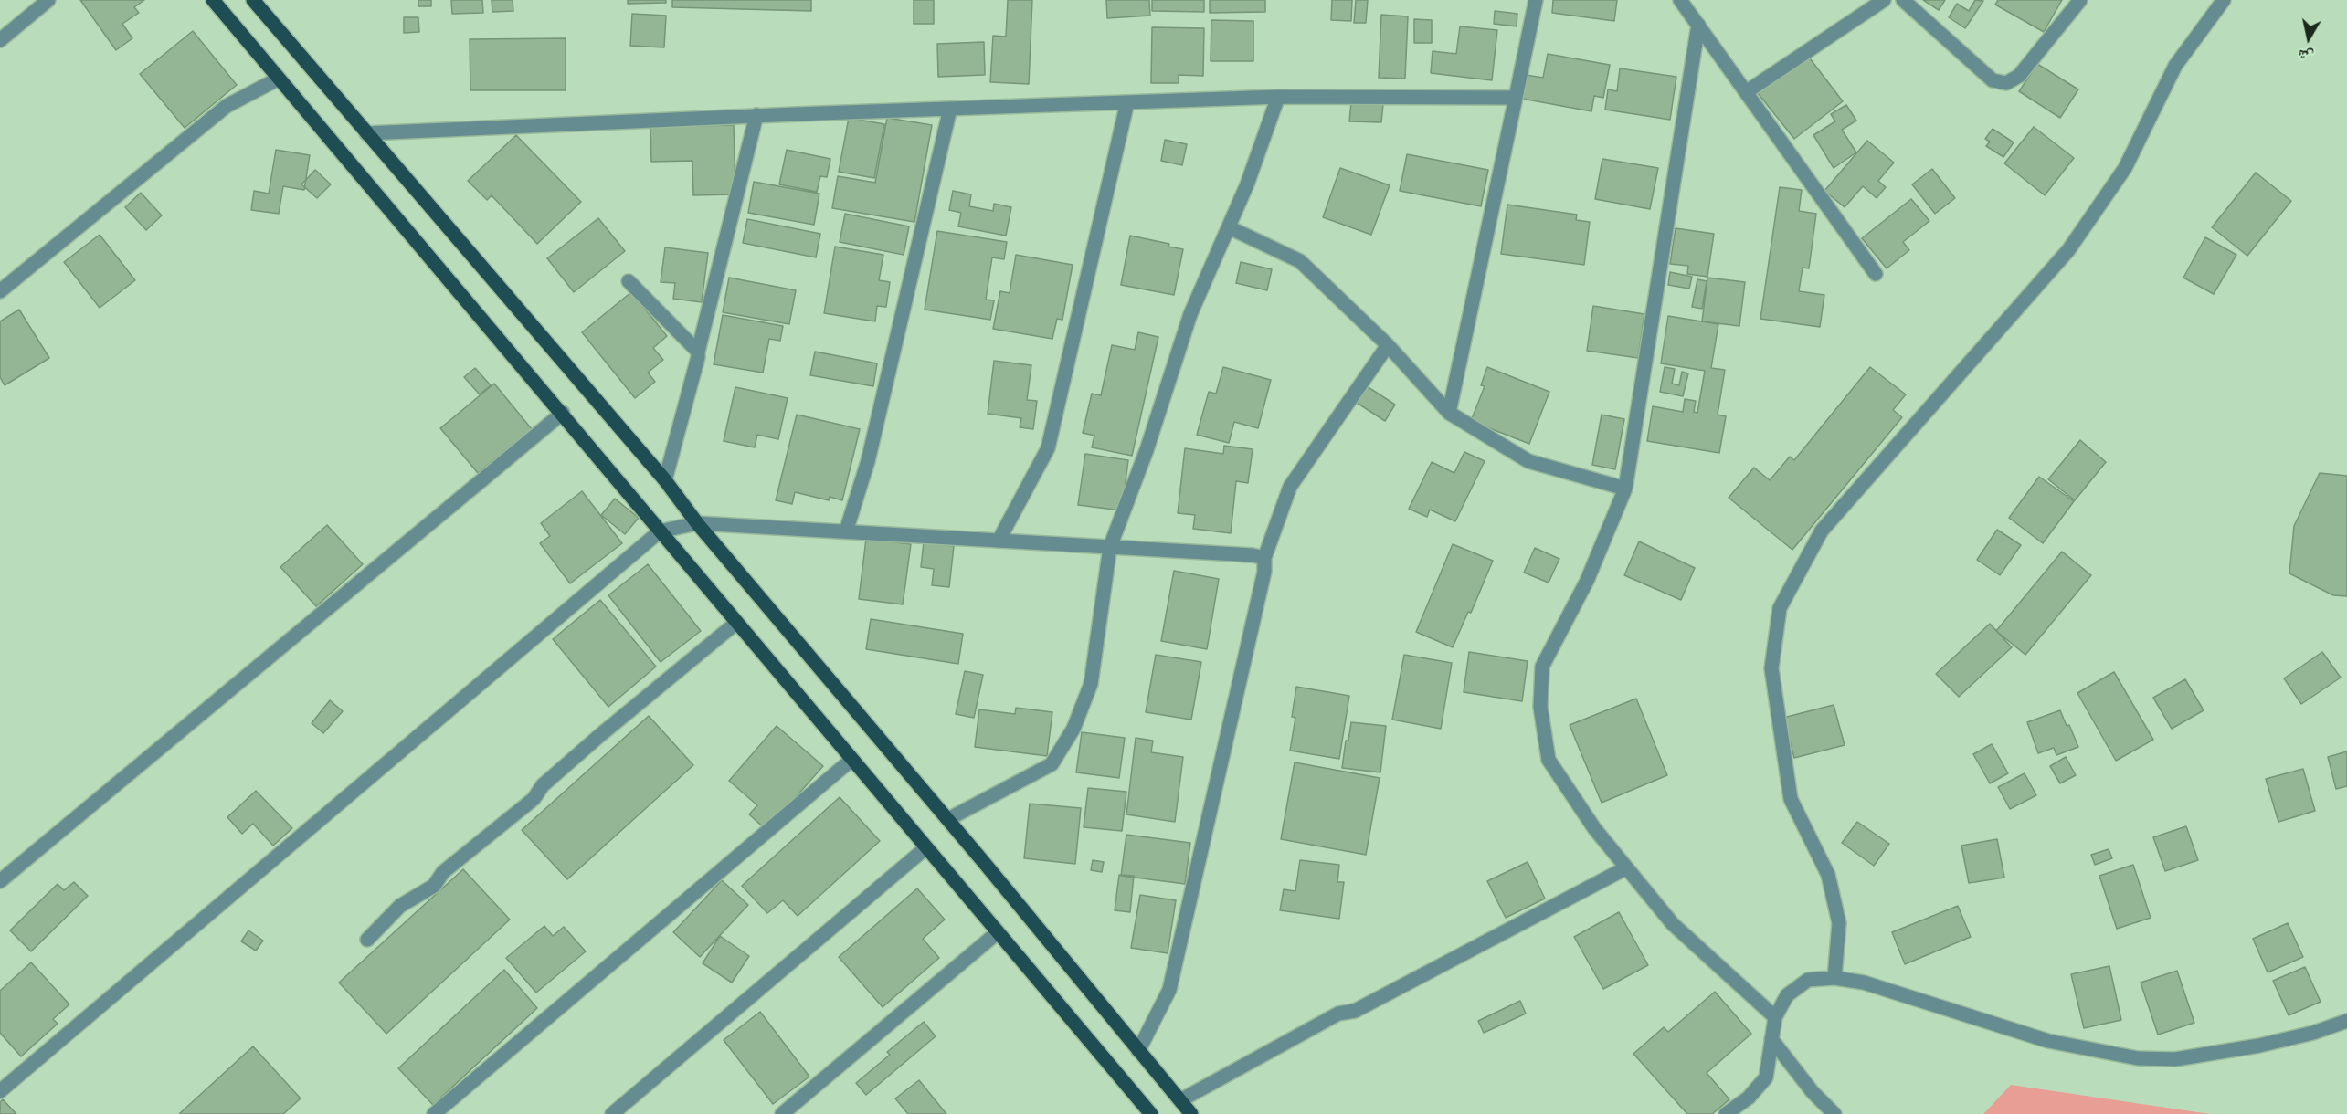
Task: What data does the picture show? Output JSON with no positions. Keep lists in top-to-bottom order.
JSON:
{
  "north": "bottom"
}
